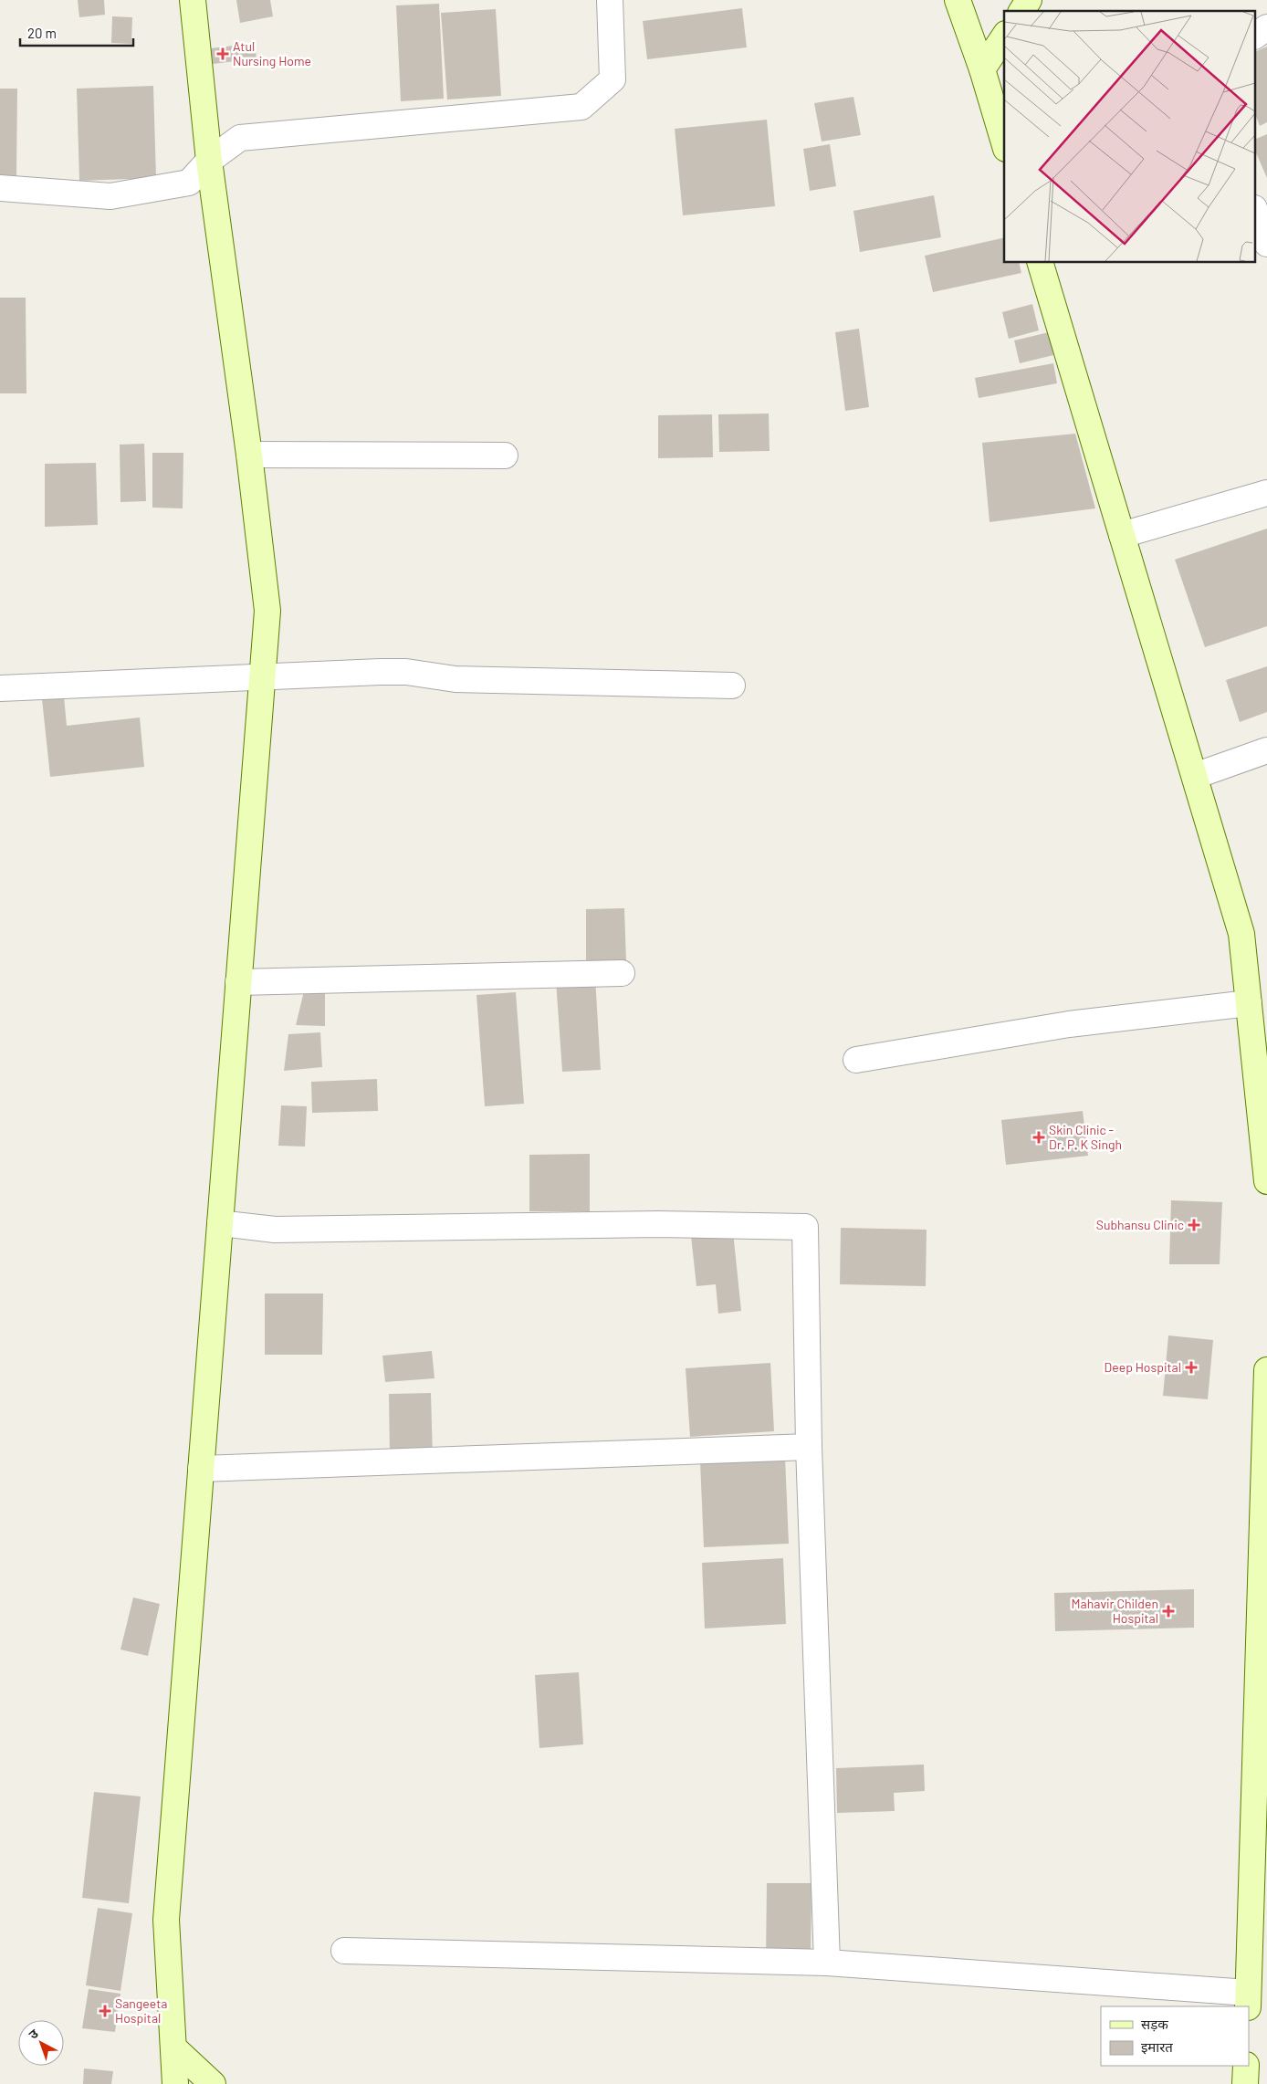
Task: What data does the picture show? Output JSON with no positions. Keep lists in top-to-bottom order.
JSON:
{
  "places": {
    "health": [
      "Atul Nursing Home",
      "Skin Clinic - Dr. P. K Singh",
      "Subhansu Clinic",
      "Deep Hospital",
      "Mahavir Childen Hospital",
      "Sangeeta Hospital"
    ]
  },
  "legend": ["सड़क", "इमारत"],
  "scale_bar": "20 m",
  "north": "top left"
}
